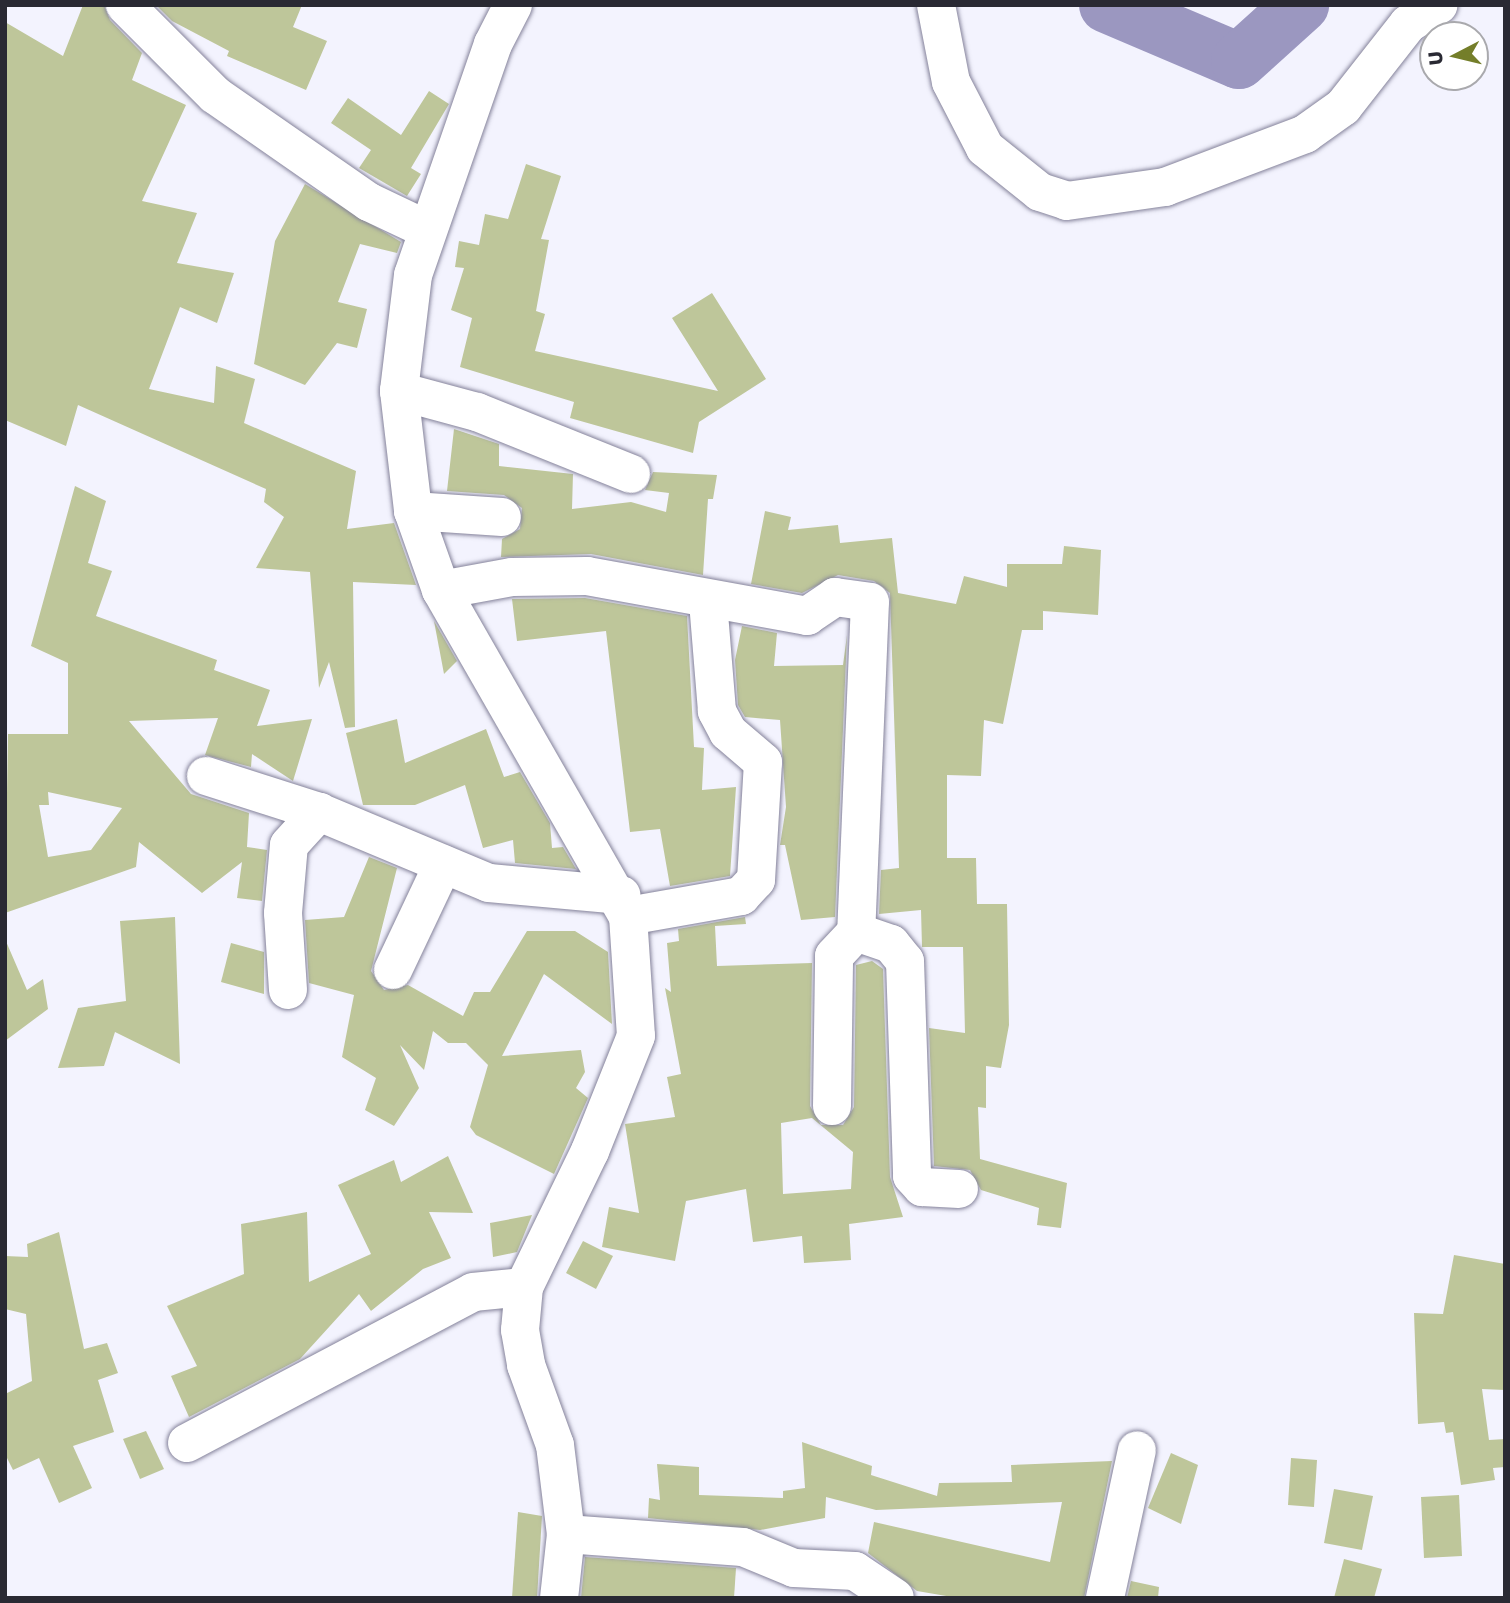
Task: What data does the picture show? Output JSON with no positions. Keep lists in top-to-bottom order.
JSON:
{
  "north": "left"
}
